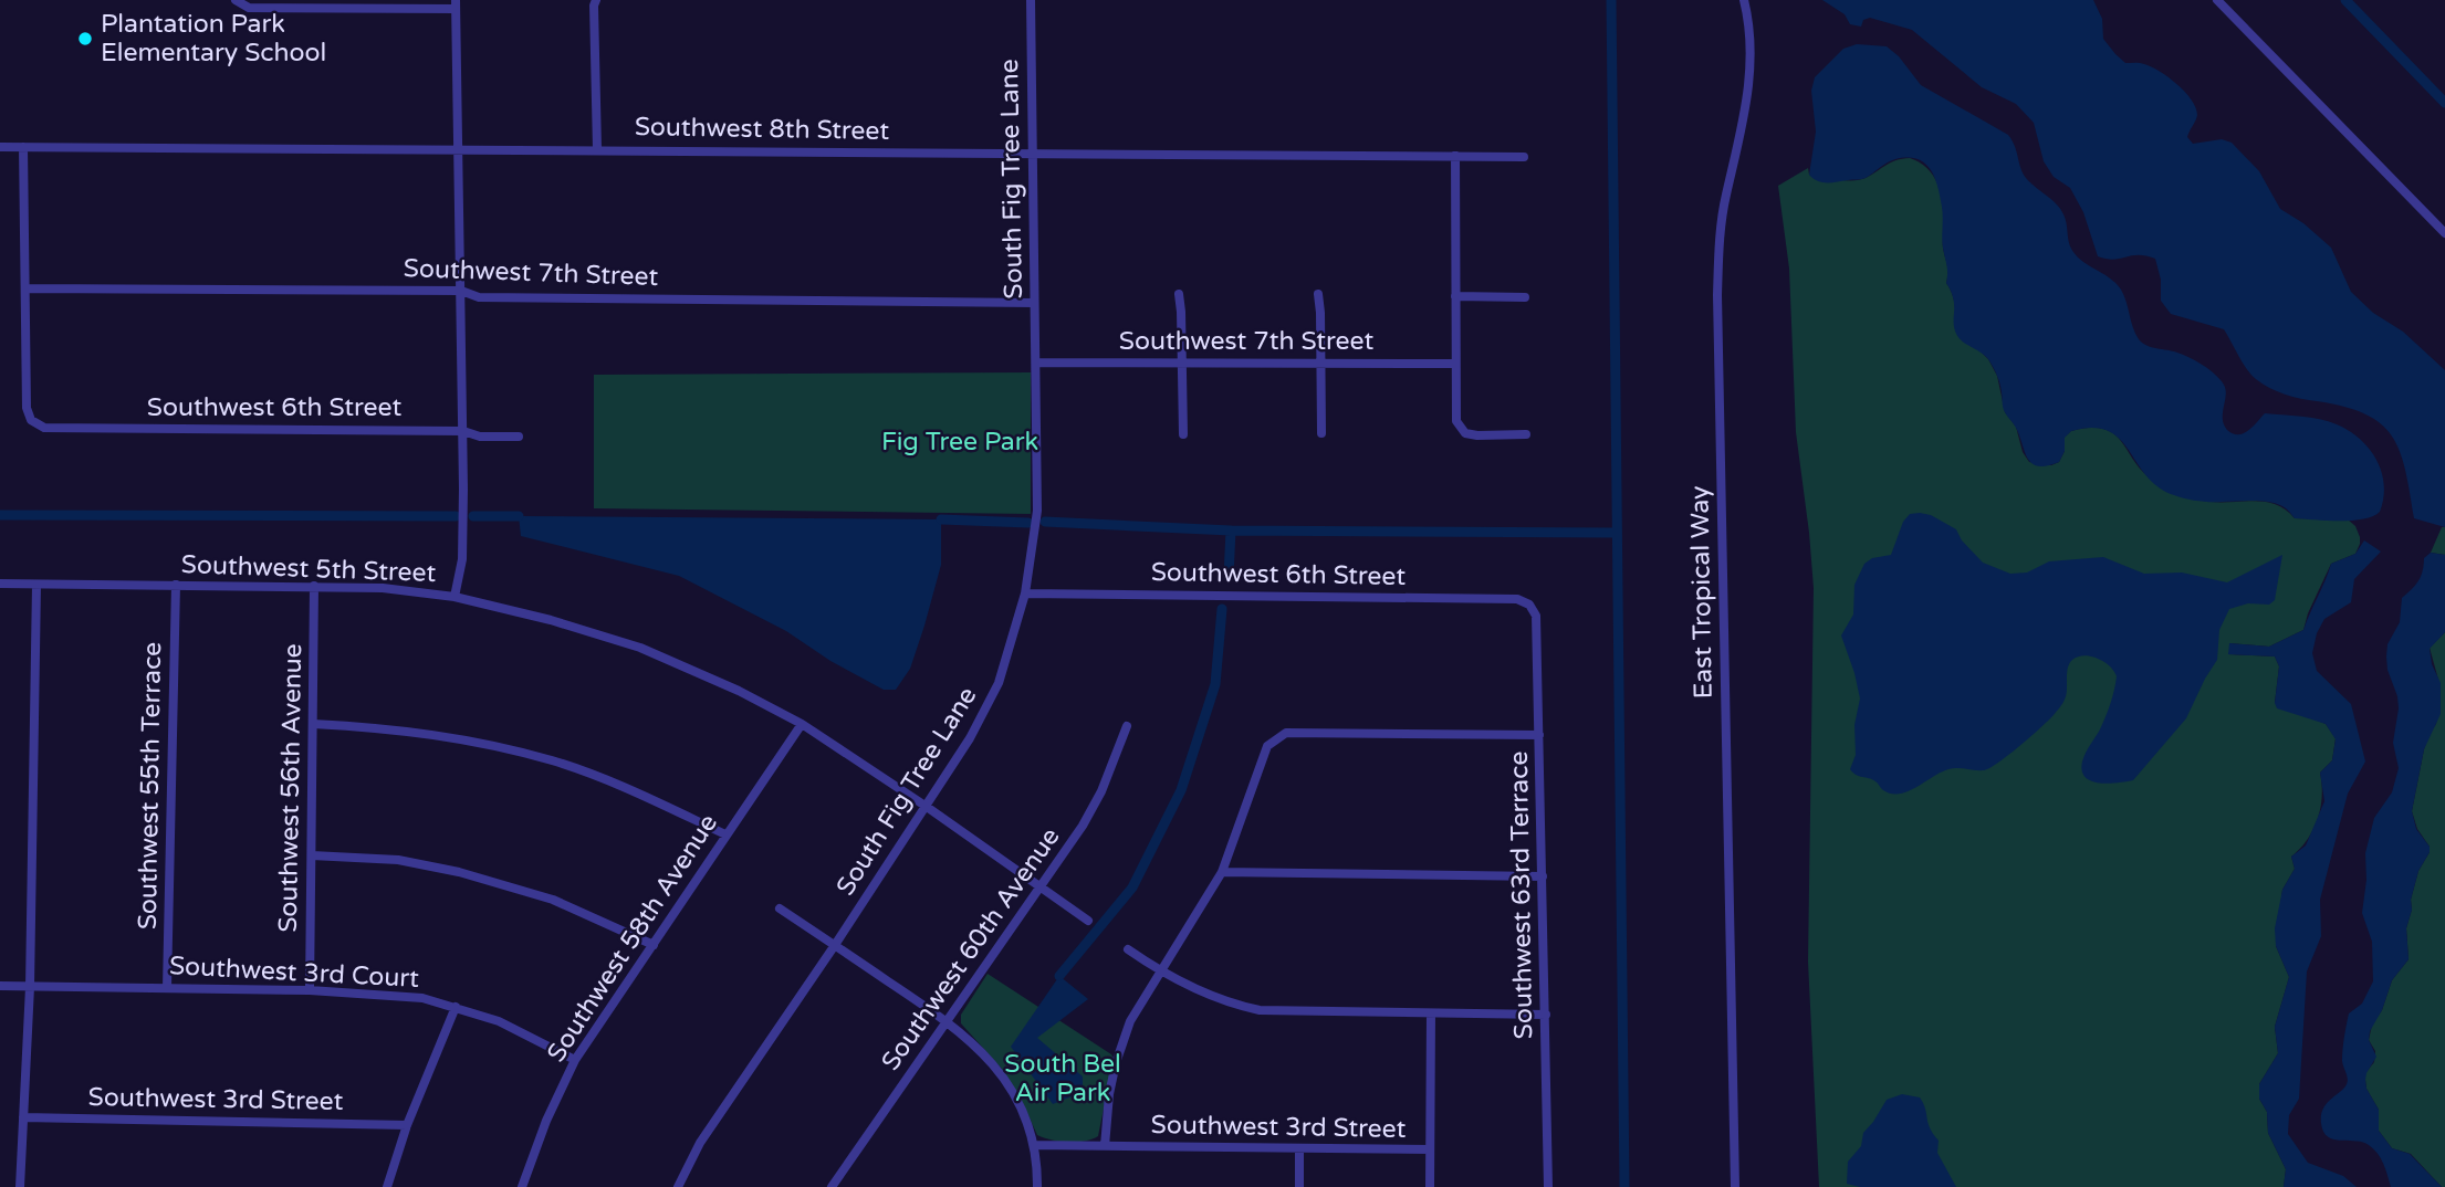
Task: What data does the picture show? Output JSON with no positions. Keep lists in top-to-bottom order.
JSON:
{
  "streets": {
    "street": [
      "Southwest 8th Street",
      "South Fig Tree Lane",
      "Southwest 7th Street",
      "Southwest 6th Street",
      "Southwest 5th Street",
      "East Tropical Way",
      "Southwest 55th Terrace",
      "Southwest 56th Avenue",
      "Southwest 63rd Terrace",
      "Southwest 58th Avenue",
      "Southwest 60th Avenue",
      "Southwest 3rd Court",
      "Southwest 3rd Street"
    ]
  },
  "crossings": [
    ["Southwest 8th Street", "South Fig Tree Lane"],
    ["South Fig Tree Lane", "Southwest 7th Street"],
    ["South Fig Tree Lane", "Southwest 6th Street"],
    ["South Fig Tree Lane", "Southwest 5th Street"],
    ["Southwest 7th Street", "Southwest 6th Street"],
    ["Southwest 6th Street", "Southwest 63rd Terrace"],
    ["Southwest 5th Street", "Southwest 55th Terrace"],
    ["Southwest 5th Street", "Southwest 56th Avenue"],
    ["Southwest 5th Street", "Southwest 58th Avenue"],
    ["Southwest 5th Street", "Southwest 60th Avenue"],
    ["Southwest 55th Terrace", "Southwest 3rd Court"],
    ["Southwest 56th Avenue", "Southwest 3rd Court"],
    ["Southwest 58th Avenue", "Southwest 3rd Court"]
  ],
  "parks": ["Fig Tree Park", "South Bel Air Park"],
  "places": ["Plantation Park Elementary School"]
}
